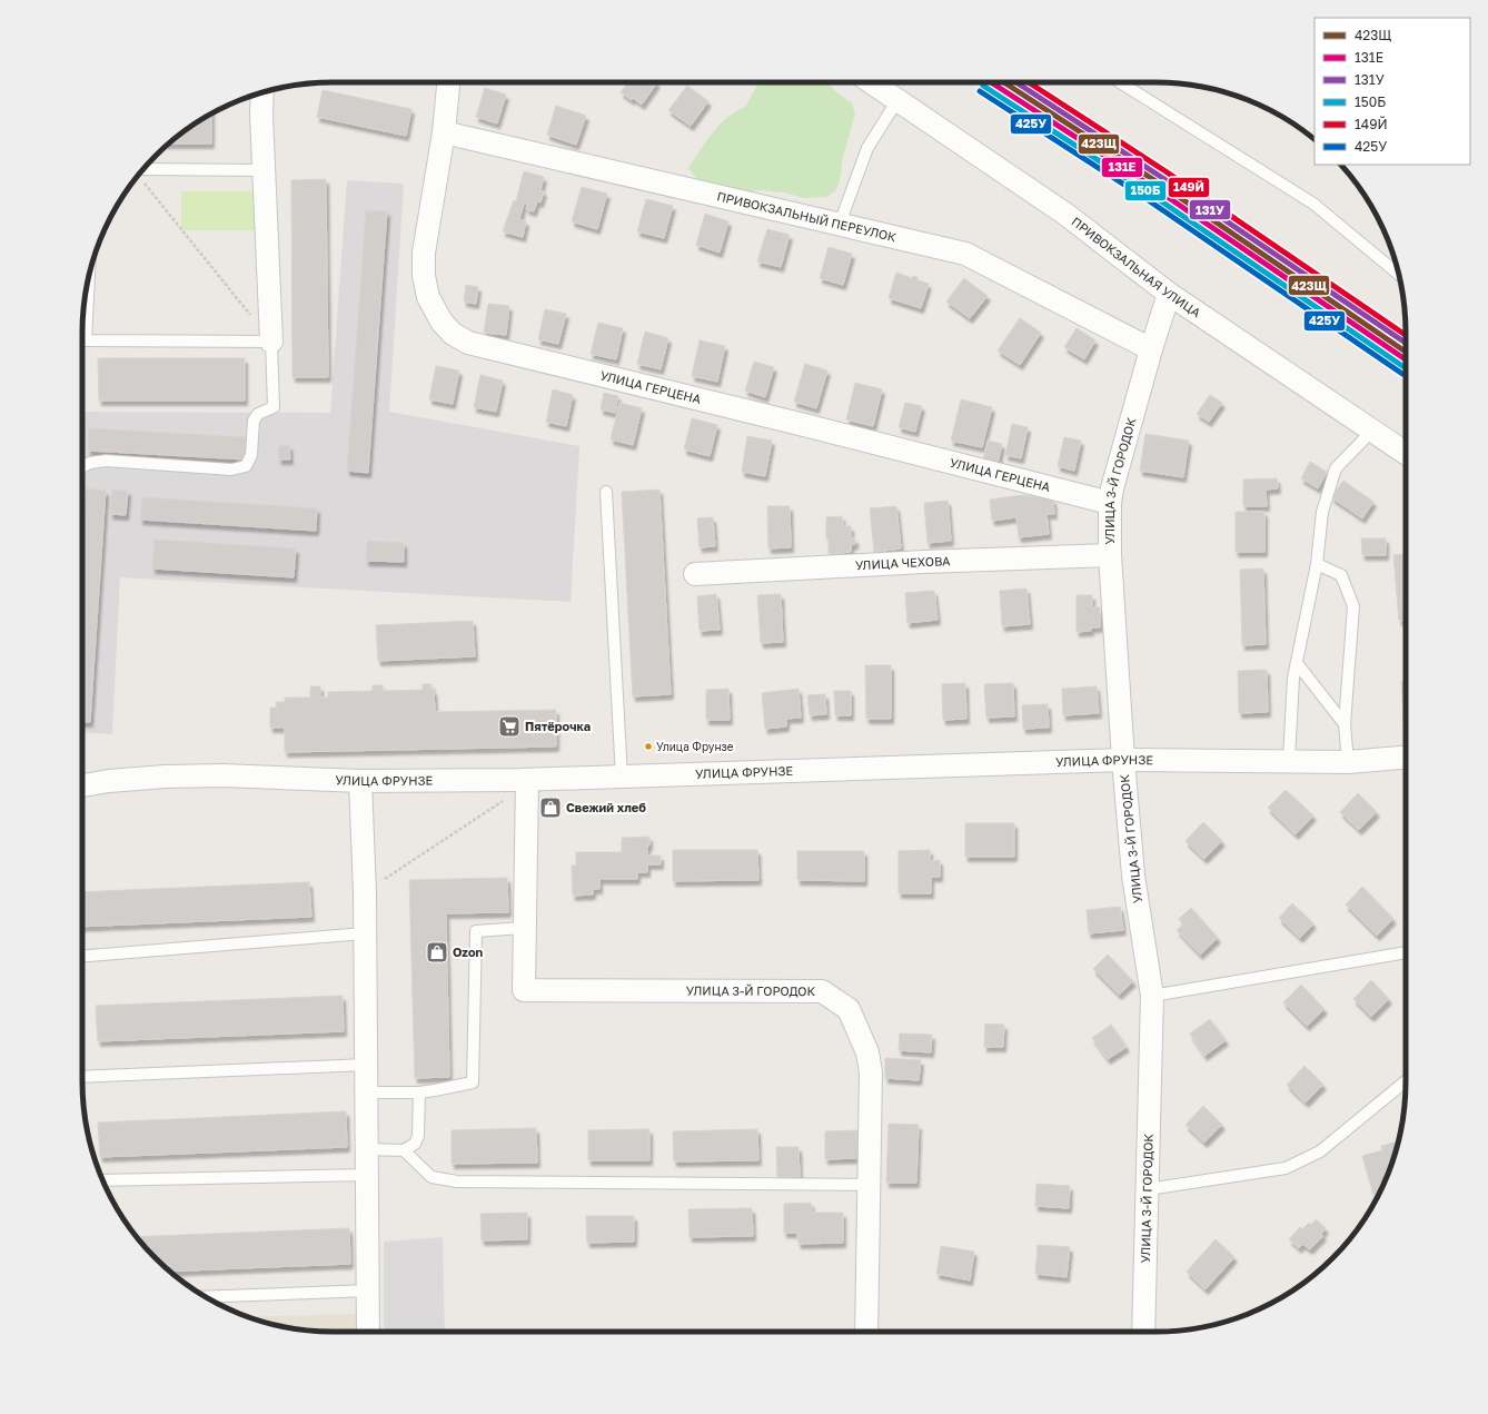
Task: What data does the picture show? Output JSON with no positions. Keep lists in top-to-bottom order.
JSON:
{
  "streets": {
    "street": [
      "ПРИВОКЗАЛЬНЫЙ ПЕРЕУЛОК",
      "ПРИВОКЗАЛЬНАЯ УЛИЦА",
      "УЛИЦА ГЕРЦЕНА",
      "УЛИЦА 3-Й ГОРОДОК",
      "УЛИЦА ЧЕХОВА",
      "УЛИЦА ФРУНЗЕ"
    ]
  },
  "crossings": [
    ["ПРИВОКЗАЛЬНЫЙ ПЕРЕУЛОК", "УЛИЦА ГЕРЦЕНА"],
    ["ПРИВОКЗАЛЬНЫЙ ПЕРЕУЛОК", "УЛИЦА 3-Й ГОРОДОК"],
    ["ПРИВОКЗАЛЬНАЯ УЛИЦА", "УЛИЦА 3-Й ГОРОДОК"],
    ["УЛИЦА ГЕРЦЕНА", "УЛИЦА 3-Й ГОРОДОК"],
    ["УЛИЦА 3-Й ГОРОДОК", "УЛИЦА ЧЕХОВА"],
    ["УЛИЦА 3-Й ГОРОДОК", "УЛИЦА ФРУНЗЕ"]
  ],
  "places": {
    "supermarket": ["Пятёрочка"],
    "other": ["Улица Фрунзе"],
    "shop": ["Свежий хлеб", "Ozon"]
  },
  "lines": [
    "transit line 423Щ",
    "transit line 131Е",
    "transit line 131У",
    "transit line 149Й",
    "transit line 150Б",
    "transit line 425У"
  ],
  "legend": [
    "423Щ",
    "131Е",
    "131У",
    "150Б",
    "149Й",
    "425У"
  ]
}
